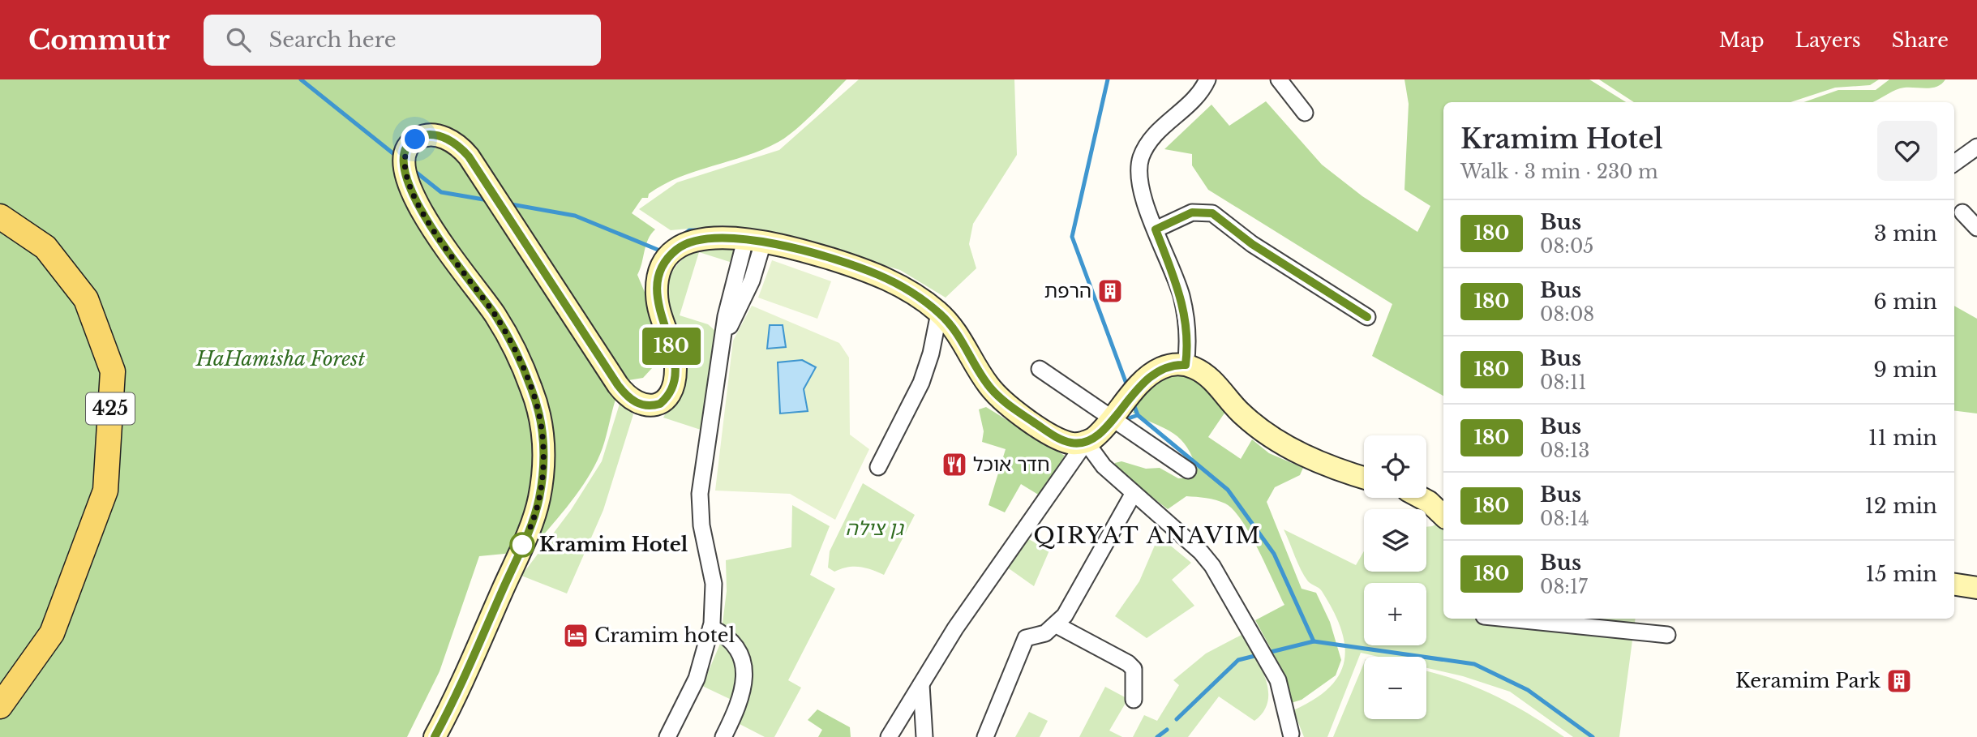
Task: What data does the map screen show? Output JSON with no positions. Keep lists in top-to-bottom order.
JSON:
{
  "streets": {
    "main road": ["425"]
  },
  "districts": ["QIRYAT ANAVIM"],
  "parks": ["HaHamisha Forest", "גן צילה"],
  "places": {
    "building": ["הרפת", "Keramim Park"],
    "restaurant": ["חדר אוכל"],
    "other": ["Kramim Hotel"],
    "hotel": ["Cramim hotel"]
  },
  "lines": ["bus line 180"],
  "page": {
    "header": "Commutr",
    "search": "Search here",
    "nav": ["Map", "Layers", "Share"],
    "on_map": "180",
    "heading": ["Kramim Hotel", "Walk · 3 min · 230 m"],
    "list": [
      {
        "mark": "180",
        "name": "Bus",
        "note": "08:05",
        "value": "3 min"
      },
      {
        "mark": "180",
        "name": "Bus",
        "note": "08:08",
        "value": "6 min"
      },
      {
        "mark": "180",
        "name": "Bus",
        "note": "08:11",
        "value": "9 min"
      },
      {
        "mark": "180",
        "name": "Bus",
        "note": "08:13",
        "value": "11 min"
      },
      {
        "mark": "180",
        "name": "Bus",
        "note": "08:14",
        "value": "12 min"
      },
      {
        "mark": "180",
        "name": "Bus",
        "note": "08:17",
        "value": "15 min"
      }
    ],
    "map_buttons": ["+", "−"]
  }
}
